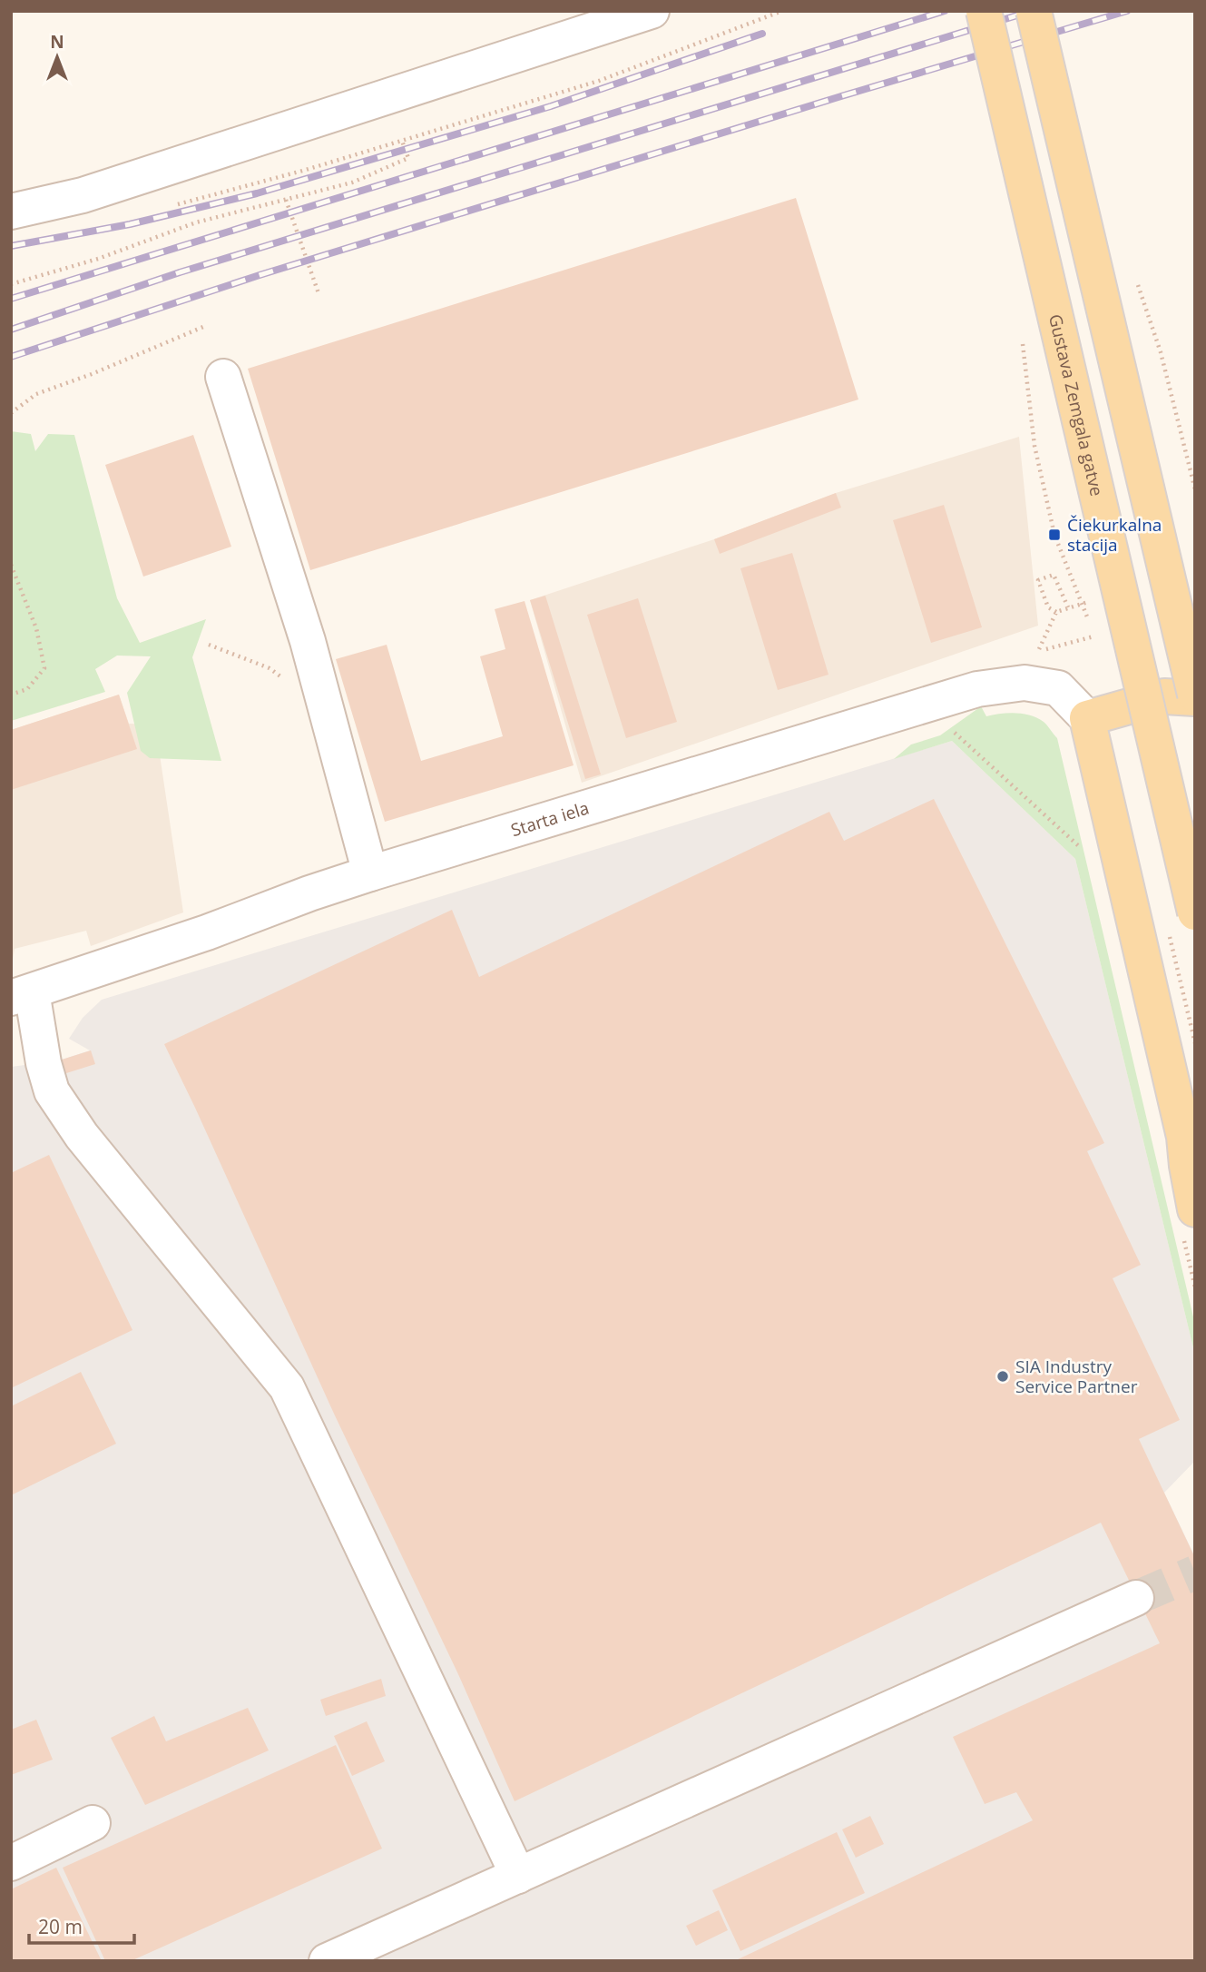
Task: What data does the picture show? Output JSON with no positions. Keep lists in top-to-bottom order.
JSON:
{
  "streets": {
    "main road": ["Gustava Zemgala gatve"],
    "street": ["Starta iela"]
  },
  "places": {
    "transit": ["Čiekurkalna stacija"],
    "other": ["SIA Industry Service Partner"]
  },
  "scale_bar": "20 m",
  "north": "top"
}
